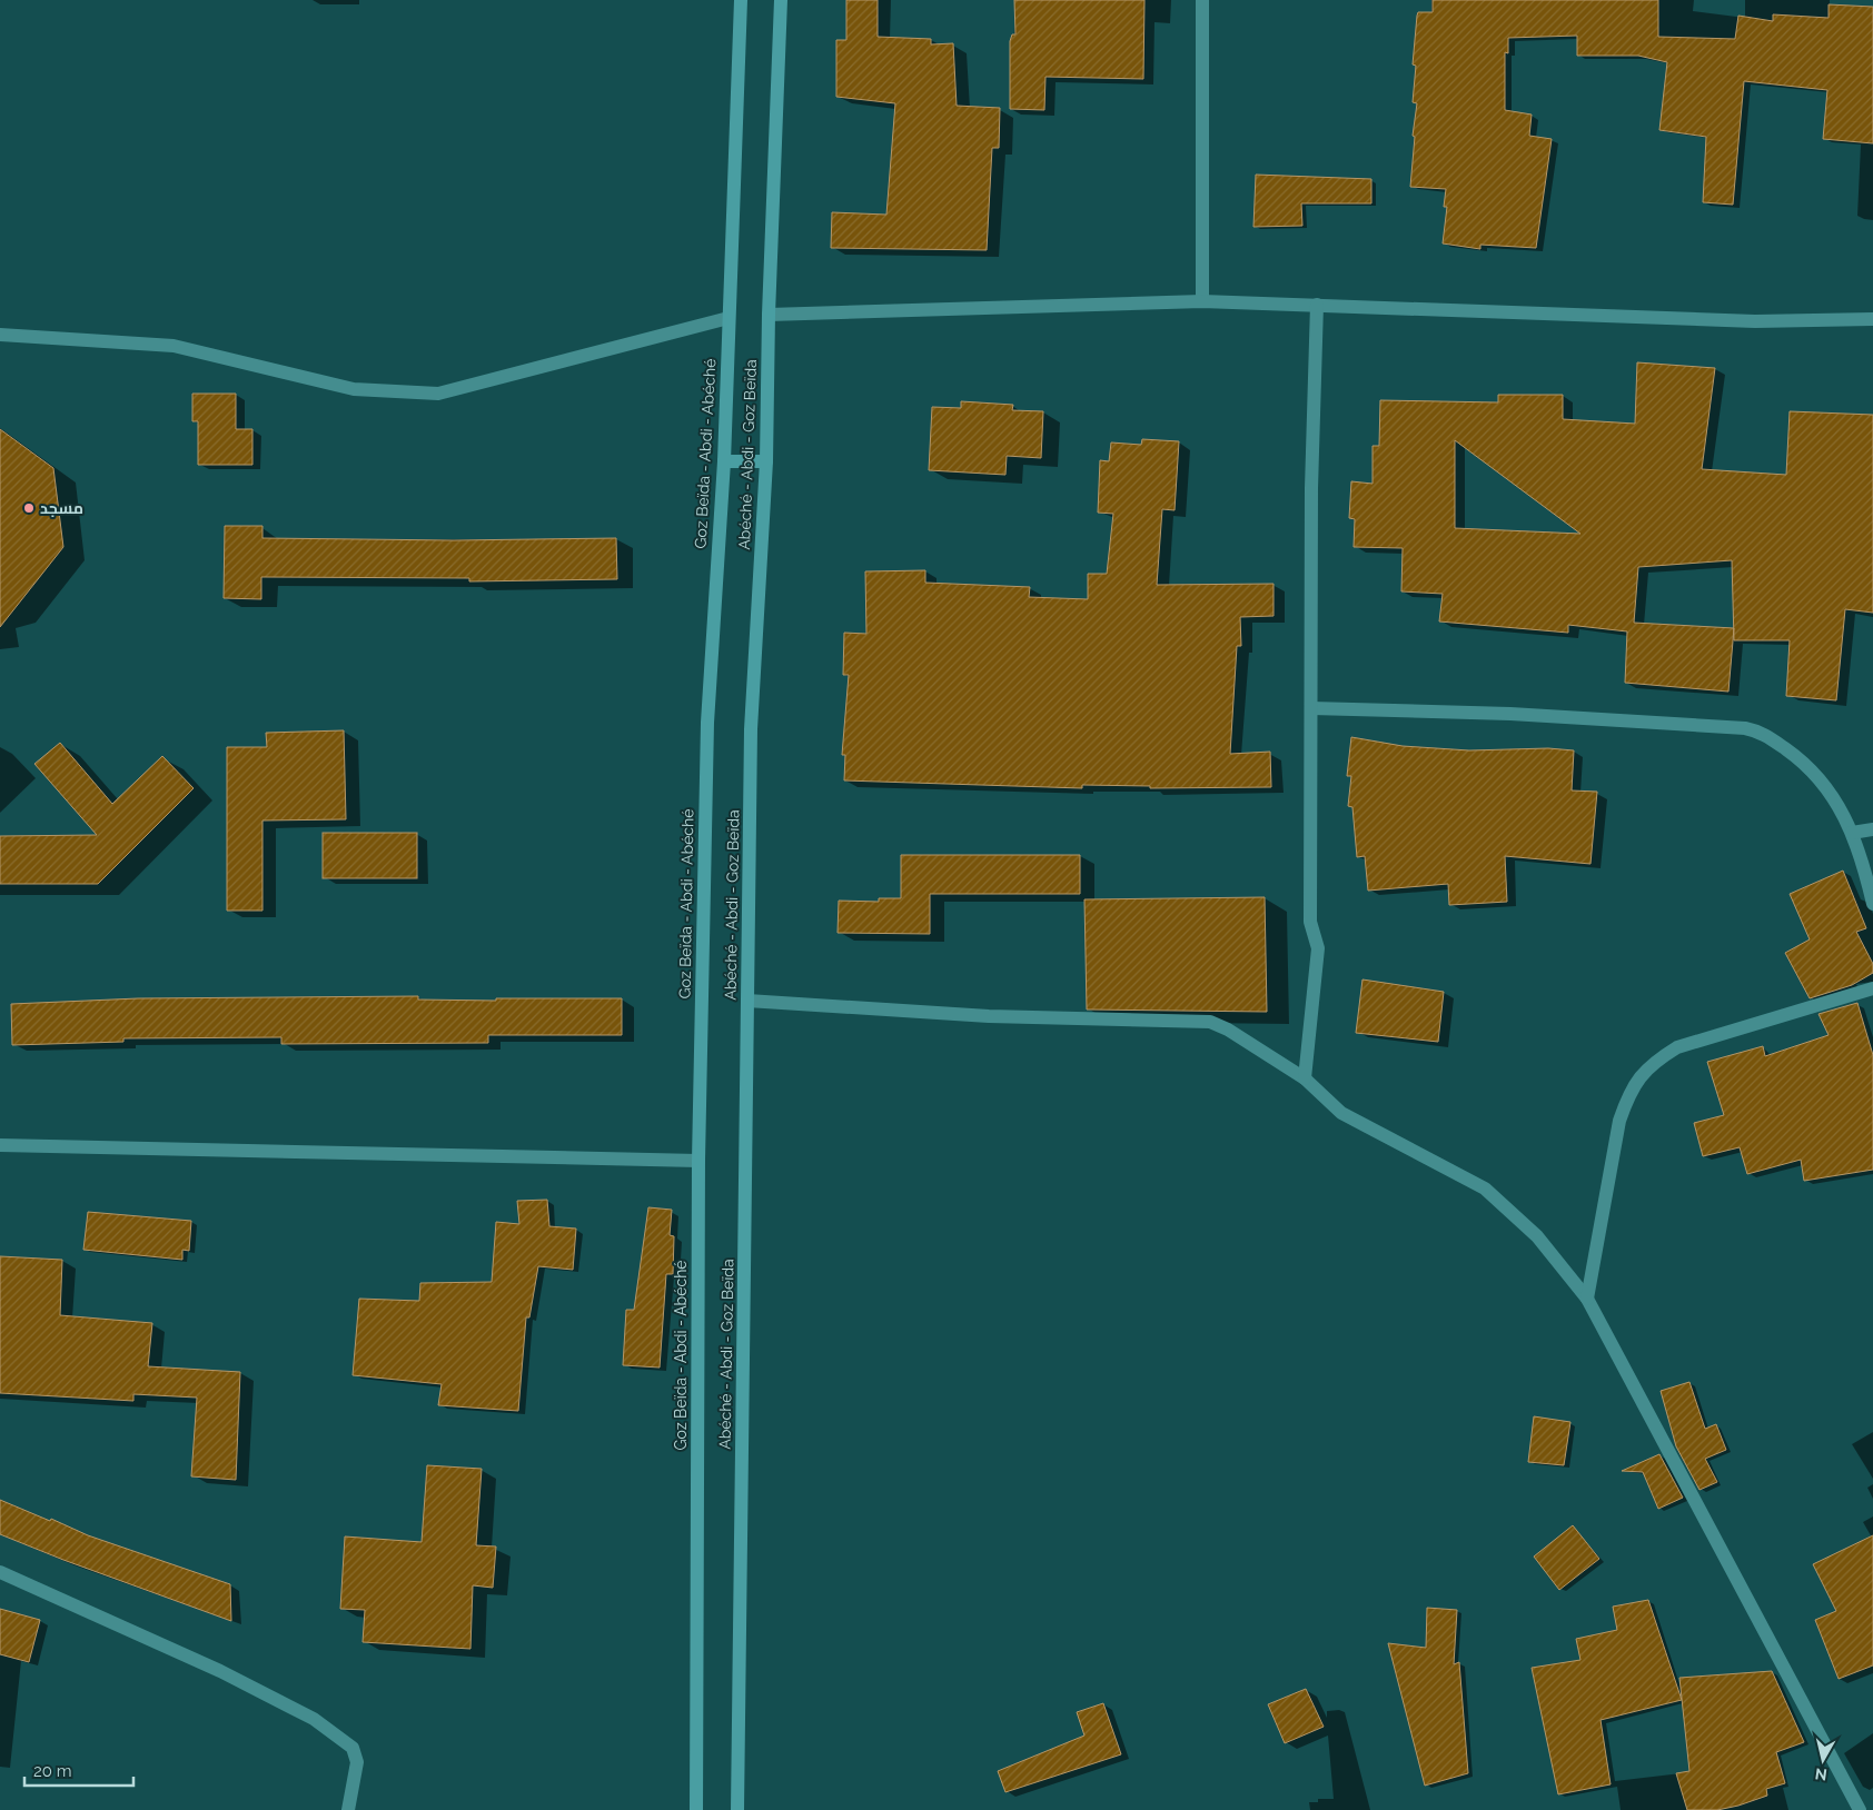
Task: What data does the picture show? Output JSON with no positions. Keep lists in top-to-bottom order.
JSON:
{
  "streets": {
    "main road": ["Goz Beïda - Abdi - Abéché", "Abéché - Abdi - Goz Beïda"]
  },
  "places": ["مسجد"],
  "scale_bar": "20 m",
  "north": "bottom"
}
